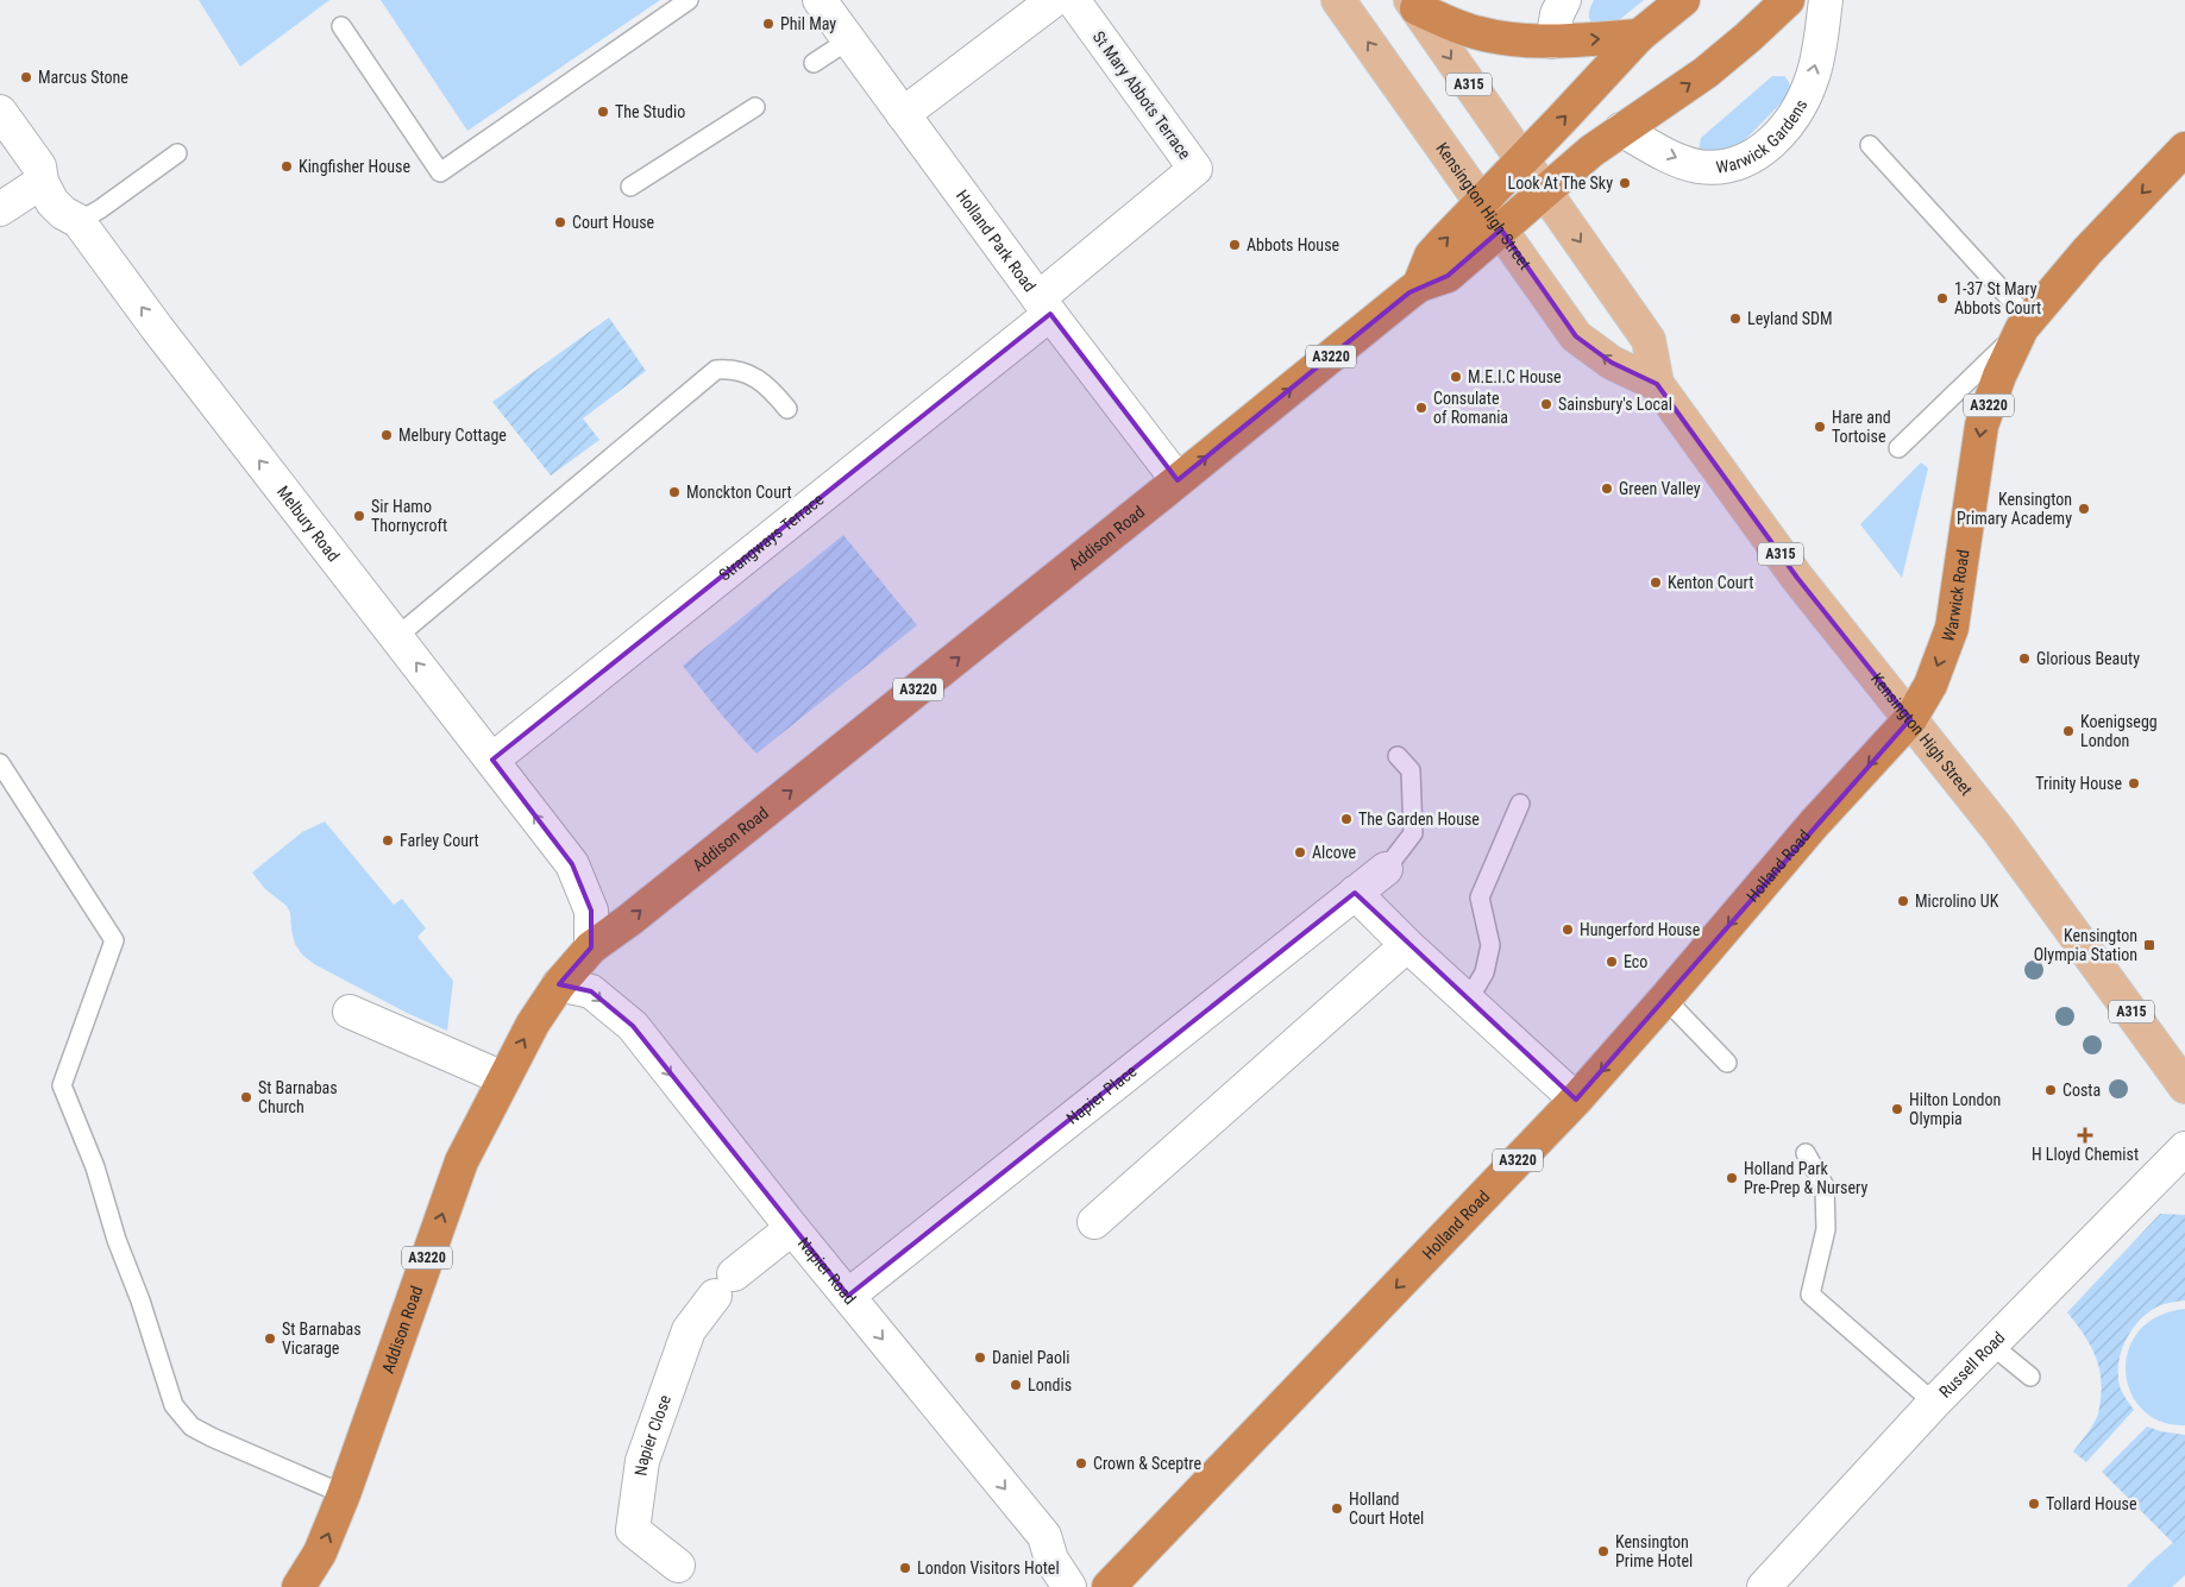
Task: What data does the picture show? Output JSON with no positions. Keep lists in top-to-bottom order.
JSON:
{
  "streets": {
    "highway": [
      "A3220",
      "Addison Road",
      "Warwick Road",
      "Holland Road"
    ],
    "main road": ["A315", "Kensington High Street"],
    "street": [
      "St Mary Abbots Terrace",
      "Warwick Gardens",
      "Holland Park Road",
      "Melbury Road",
      "Strangways Terrace",
      "Napier Place",
      "Napier Road",
      "Russell Road",
      "Napier Close"
    ]
  },
  "crossings": [
    ["St Mary Abbots Terrace", "Holland Park Road"],
    ["St Mary Abbots Terrace", "Strangways Terrace"],
    ["Kensington High Street", "Addison Road"],
    ["Kensington High Street", "Warwick Road"],
    ["Kensington High Street", "Holland Road"],
    ["Holland Park Road", "Strangways Terrace"],
    ["Holland Park Road", "Addison Road"],
    ["Melbury Road", "Strangways Terrace"],
    ["Melbury Road", "Addison Road"],
    ["Addison Road", "Napier Road"],
    ["Warwick Road", "Holland Road"],
    ["Napier Place", "Napier Road"],
    ["Napier Road", "Napier Close"]
  ],
  "one_way": [
    "Melbury Road",
    "Addison Road",
    "Warwick Road",
    "Holland Road",
    "Napier Road"
  ],
  "places": {
    "other": [
      "Phil May",
      "Marcus Stone",
      "The Studio",
      "Kingfisher House",
      "Look At The Sky",
      "Court House",
      "Abbots House",
      "1-37 St Mary Abbots Court",
      "Leyland SDM",
      "M.E.I.C House",
      "Sainsbury's Local",
      "Consulate of Romania",
      "Hare and Tortoise",
      "Melbury Cottage",
      "Green Valley",
      "Monckton Court",
      "Kensington Primary Academy",
      "Sir Hamo Thornycroft",
      "Kenton Court",
      "Glorious Beauty",
      "Koenigsegg London",
      "Trinity House",
      "The Garden House",
      "Farley Court",
      "Alcove",
      "Microlino UK",
      "Hungerford House",
      "Eco",
      "Costa",
      "St Barnabas Church",
      "Hilton London Olympia",
      "Holland Park Pre-Prep & Nursery",
      "St Barnabas Vicarage",
      "Daniel Paoli",
      "Londis",
      "Crown & Sceptre",
      "Tollard House",
      "Holland Court Hotel",
      "Kensington Prime Hotel",
      "London Visitors Hotel"
    ],
    "transit": ["Kensington Olympia Station"],
    "health": ["H Lloyd Chemist"]
  }
}
